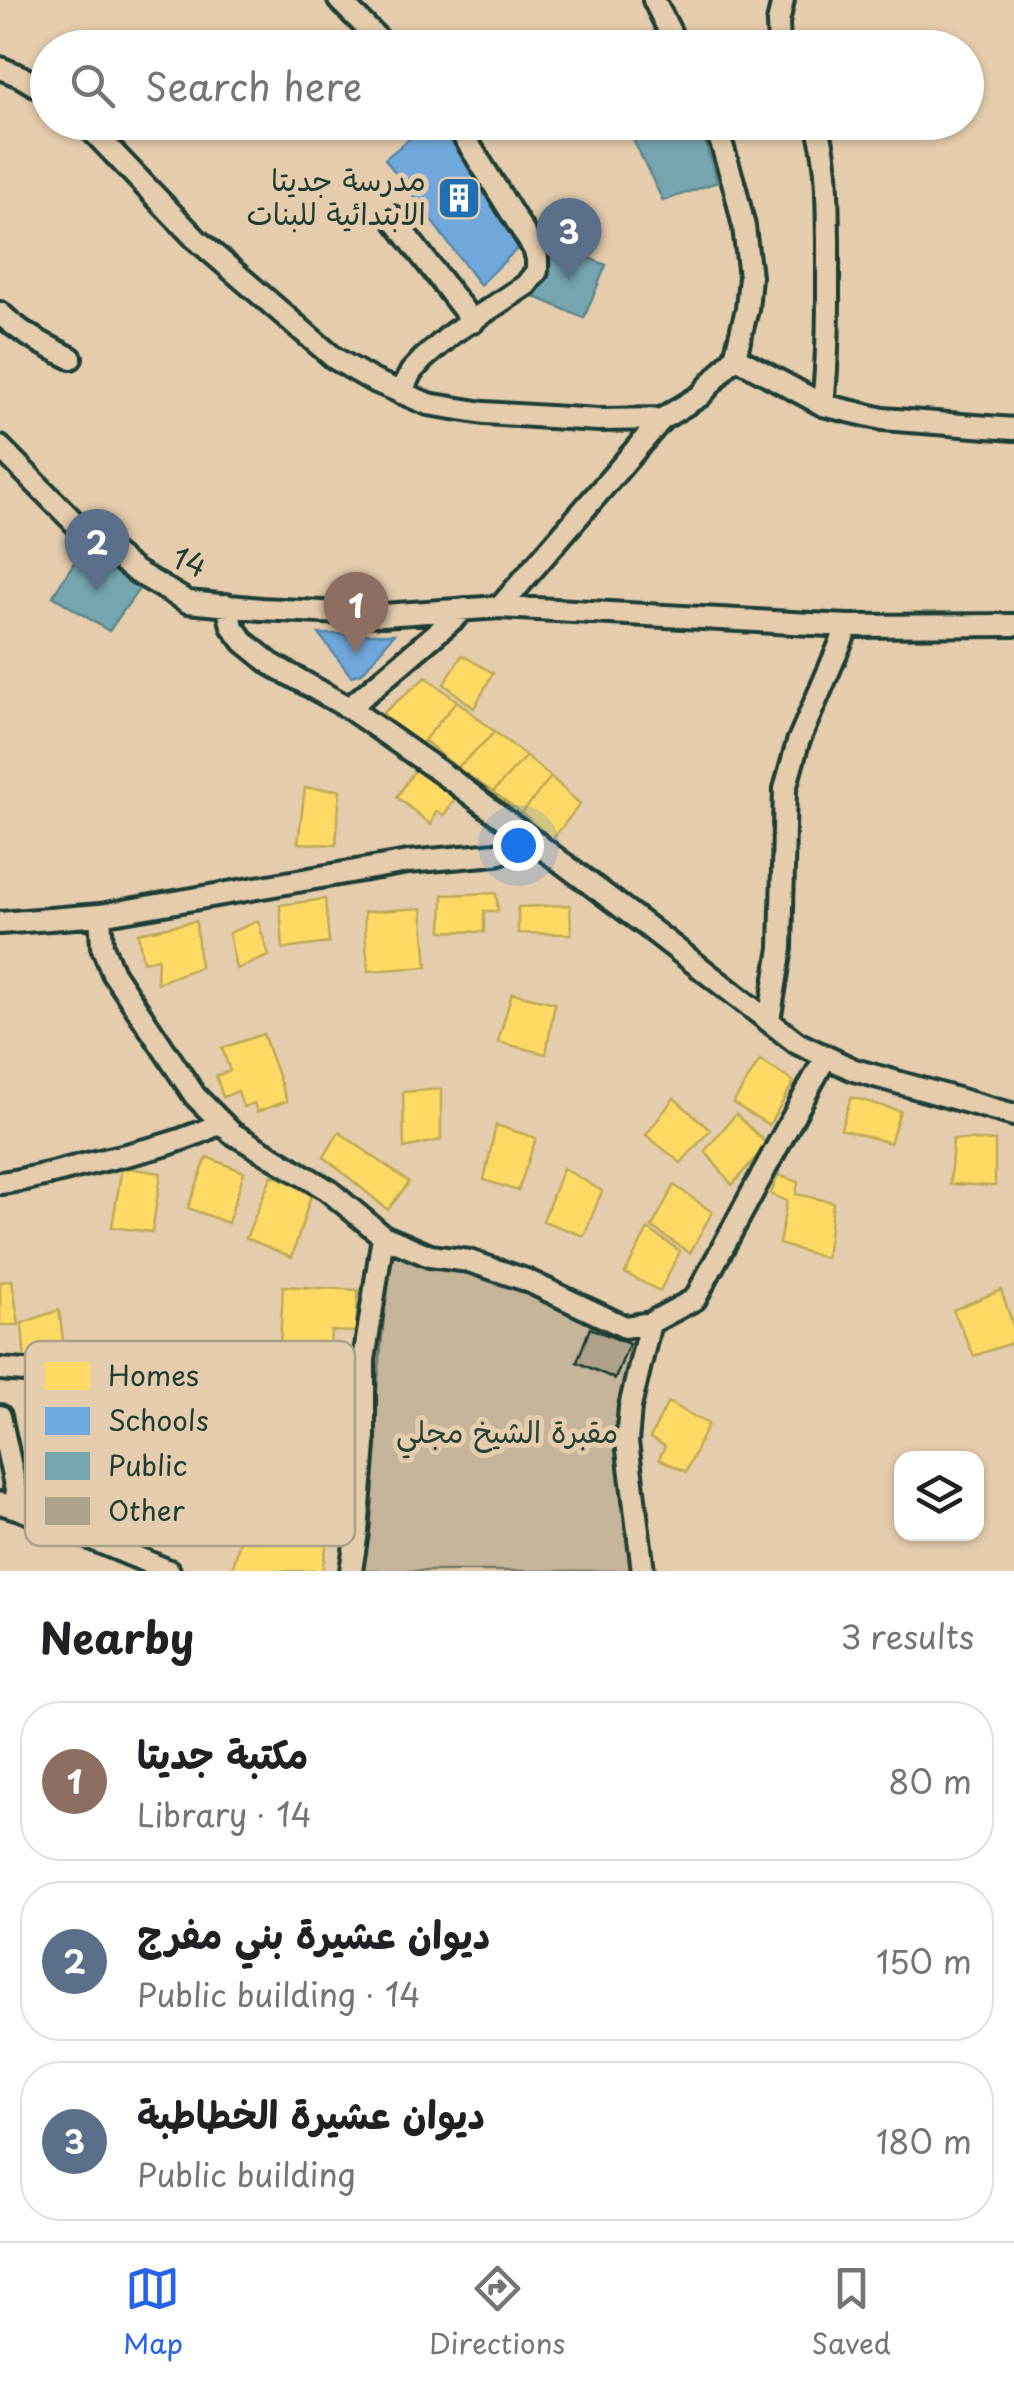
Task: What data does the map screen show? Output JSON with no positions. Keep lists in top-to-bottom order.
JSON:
{
  "streets": {
    "street": ["14"]
  },
  "parks": ["مقبرة الشيخ مجلي"],
  "places": {
    "building": ["مدرسة جديتا الابتدائية للبنات"]
  },
  "legend": [
    "Homes",
    "Schools",
    "Public",
    "Other"
  ],
  "page": {
    "search": "Search here",
    "pins": ["3", "2", "1"],
    "heading": ["Nearby", "3 results"],
    "list": [
      {
        "mark": "1",
        "name": "مكتبة جديتا",
        "note": "Library · 14",
        "value": "80 m"
      },
      {
        "mark": "2",
        "name": "ديوان عشيرة بني مفرج",
        "note": "Public building · 14",
        "value": "150 m"
      },
      {
        "mark": "3",
        "name": "ديوان عشيرة الخطاطبة",
        "note": "Public building",
        "value": "180 m"
      }
    ],
    "nav": ["Map", "Directions", "Saved"]
  }
}
